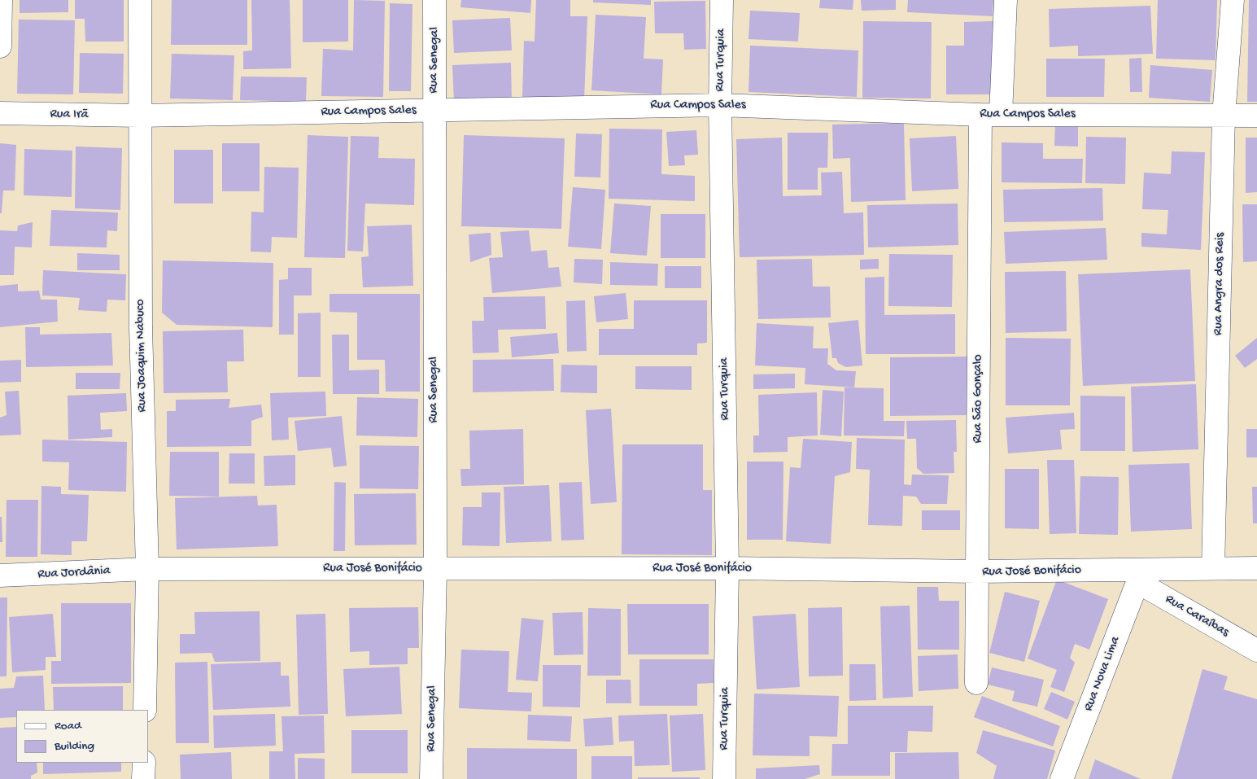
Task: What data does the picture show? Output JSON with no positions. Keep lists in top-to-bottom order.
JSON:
{
  "streets": {
    "street": [
      "Rua Senegal",
      "Rua Turquia",
      "Rua Campos Sales",
      "Rua Irã",
      "Rua Angra dos Reis",
      "Rua Joaquim Nabuco",
      "Rua São Gonçalo",
      "Rua José Bonifácio",
      "Rua Jordânia",
      "Rua Caraíbas",
      "Rua Nova Lima"
    ]
  },
  "crossings": [
    ["Rua Senegal", "Rua Campos Sales"],
    ["Rua Senegal", "Rua José Bonifácio"],
    ["Rua Turquia", "Rua Campos Sales"],
    ["Rua Turquia", "Rua José Bonifácio"],
    ["Rua Campos Sales", "Rua Irã"],
    ["Rua Campos Sales", "Rua Angra dos Reis"],
    ["Rua Campos Sales", "Rua Joaquim Nabuco"],
    ["Rua Campos Sales", "Rua São Gonçalo"],
    ["Rua Irã", "Rua Joaquim Nabuco"],
    ["Rua Angra dos Reis", "Rua José Bonifácio"],
    ["Rua Joaquim Nabuco", "Rua José Bonifácio"],
    ["Rua Joaquim Nabuco", "Rua Jordânia"],
    ["Rua São Gonçalo", "Rua José Bonifácio"],
    ["Rua José Bonifácio", "Rua Jordânia"],
    ["Rua José Bonifácio", "Rua Caraíbas"],
    ["Rua José Bonifácio", "Rua Nova Lima"],
    ["Rua Caraíbas", "Rua Nova Lima"]
  ],
  "legend": ["Road", "Building"]
}
